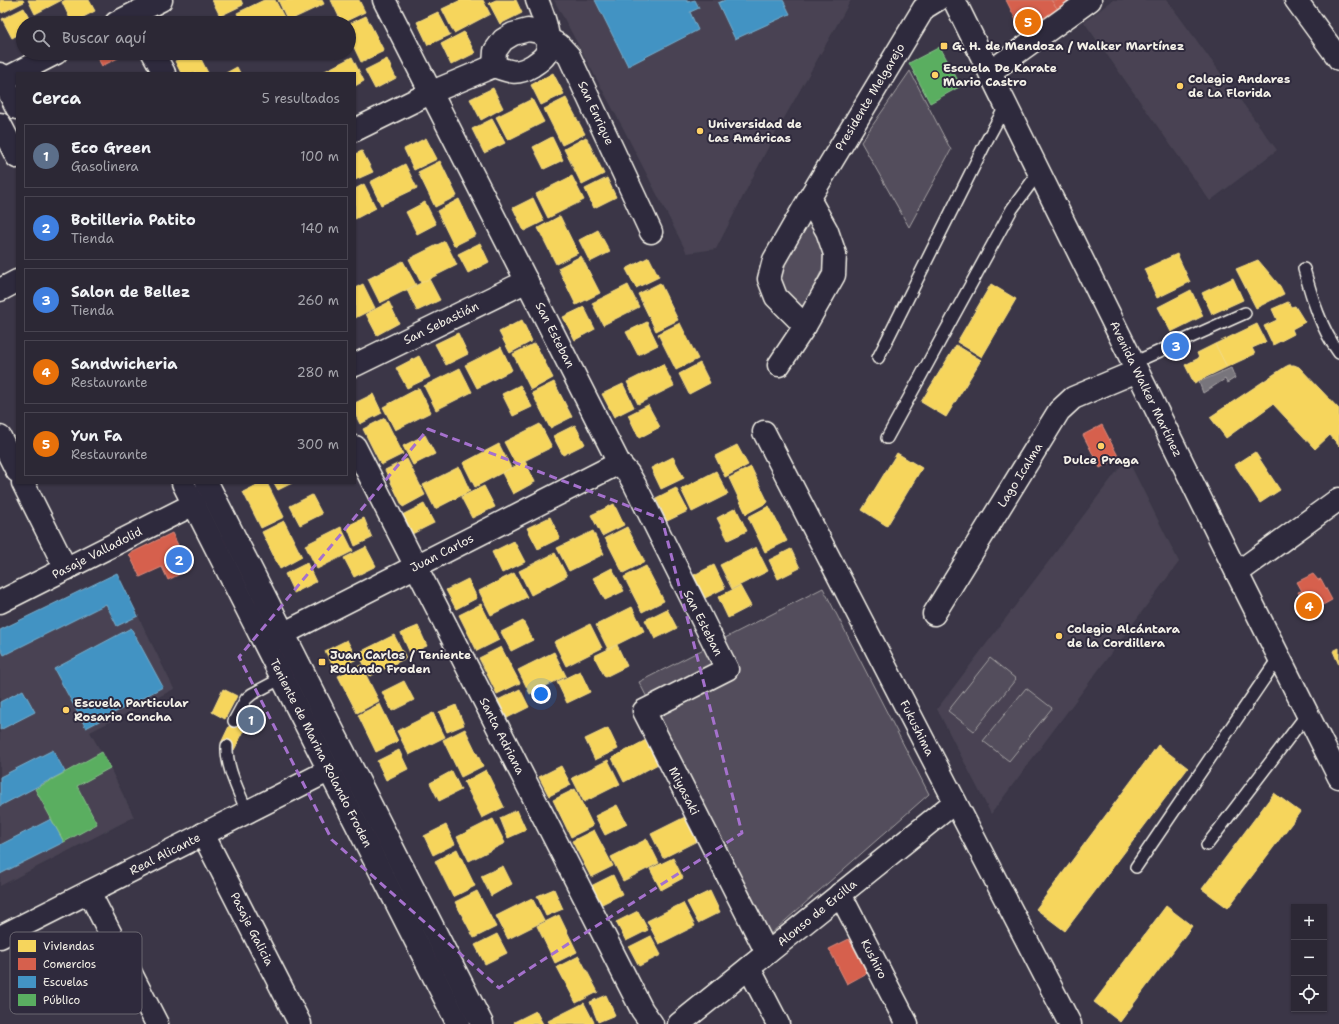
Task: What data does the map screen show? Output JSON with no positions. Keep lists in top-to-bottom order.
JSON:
{
  "streets": {
    "street": [
      "Presidente Melgarejo",
      "San Enrique",
      "San Sebastián",
      "San Esteban",
      "Avenida Walker Martínez",
      "Lago Icalma",
      "Pasaje Valladolid",
      "Juan Carlos",
      "Fukushima",
      "Santa Adriana",
      "Teniente de Marina Rolando Froden",
      "Miyasaki",
      "Real Alicante",
      "Alonso de Ercilla",
      "Pasaje Galicia",
      "Kushiro"
    ]
  },
  "crossings": [
    ["San Sebastián", "San Esteban"],
    ["San Esteban", "Juan Carlos"],
    ["San Esteban", "Miyasaki"],
    ["Avenida Walker Martínez", "Lago Icalma"],
    ["Pasaje Valladolid", "Teniente de Marina Rolando Froden"],
    ["Juan Carlos", "Santa Adriana"],
    ["Juan Carlos", "Teniente de Marina Rolando Froden"],
    ["Fukushima", "Alonso de Ercilla"],
    ["Teniente de Marina Rolando Froden", "Real Alicante"],
    ["Miyasaki", "Alonso de Ercilla"],
    ["Real Alicante", "Pasaje Galicia"],
    ["Alonso de Ercilla", "Kushiro"]
  ],
  "places": {
    "transit": ["G. H. de Mendoza / Walker Martínez", "Juan Carlos / Teniente Rolando Froden"],
    "other": [
      "Escuela De Karate Mario Castro",
      "Colegio Andares de La Florida",
      "Universidad de Las Américas",
      "Dulce Praga",
      "Colegio Alcántara de la Cordillera",
      "Escuela Particular Rosario Concha"
    ]
  },
  "legend": [
    "Viviendas",
    "Comercios",
    "Escuelas",
    "Público"
  ],
  "page": {
    "pins": [
      "5",
      "3",
      "2",
      "4",
      "1"
    ],
    "search": "Buscar aquí",
    "heading": ["Cerca", "5 resultados"],
    "list": [
      {
        "mark": "1",
        "name": "Eco Green",
        "note": "Gasolinera",
        "value": "100 m"
      },
      {
        "mark": "2",
        "name": "Botilleria Patito",
        "note": "Tienda",
        "value": "140 m"
      },
      {
        "mark": "3",
        "name": "Salon de Bellez",
        "note": "Tienda",
        "value": "260 m"
      },
      {
        "mark": "4",
        "name": "Sandwicheria",
        "note": "Restaurante",
        "value": "280 m"
      },
      {
        "mark": "5",
        "name": "Yun Fa",
        "note": "Restaurante",
        "value": "300 m"
      }
    ],
    "map_buttons": ["+", "−"]
  }
}
